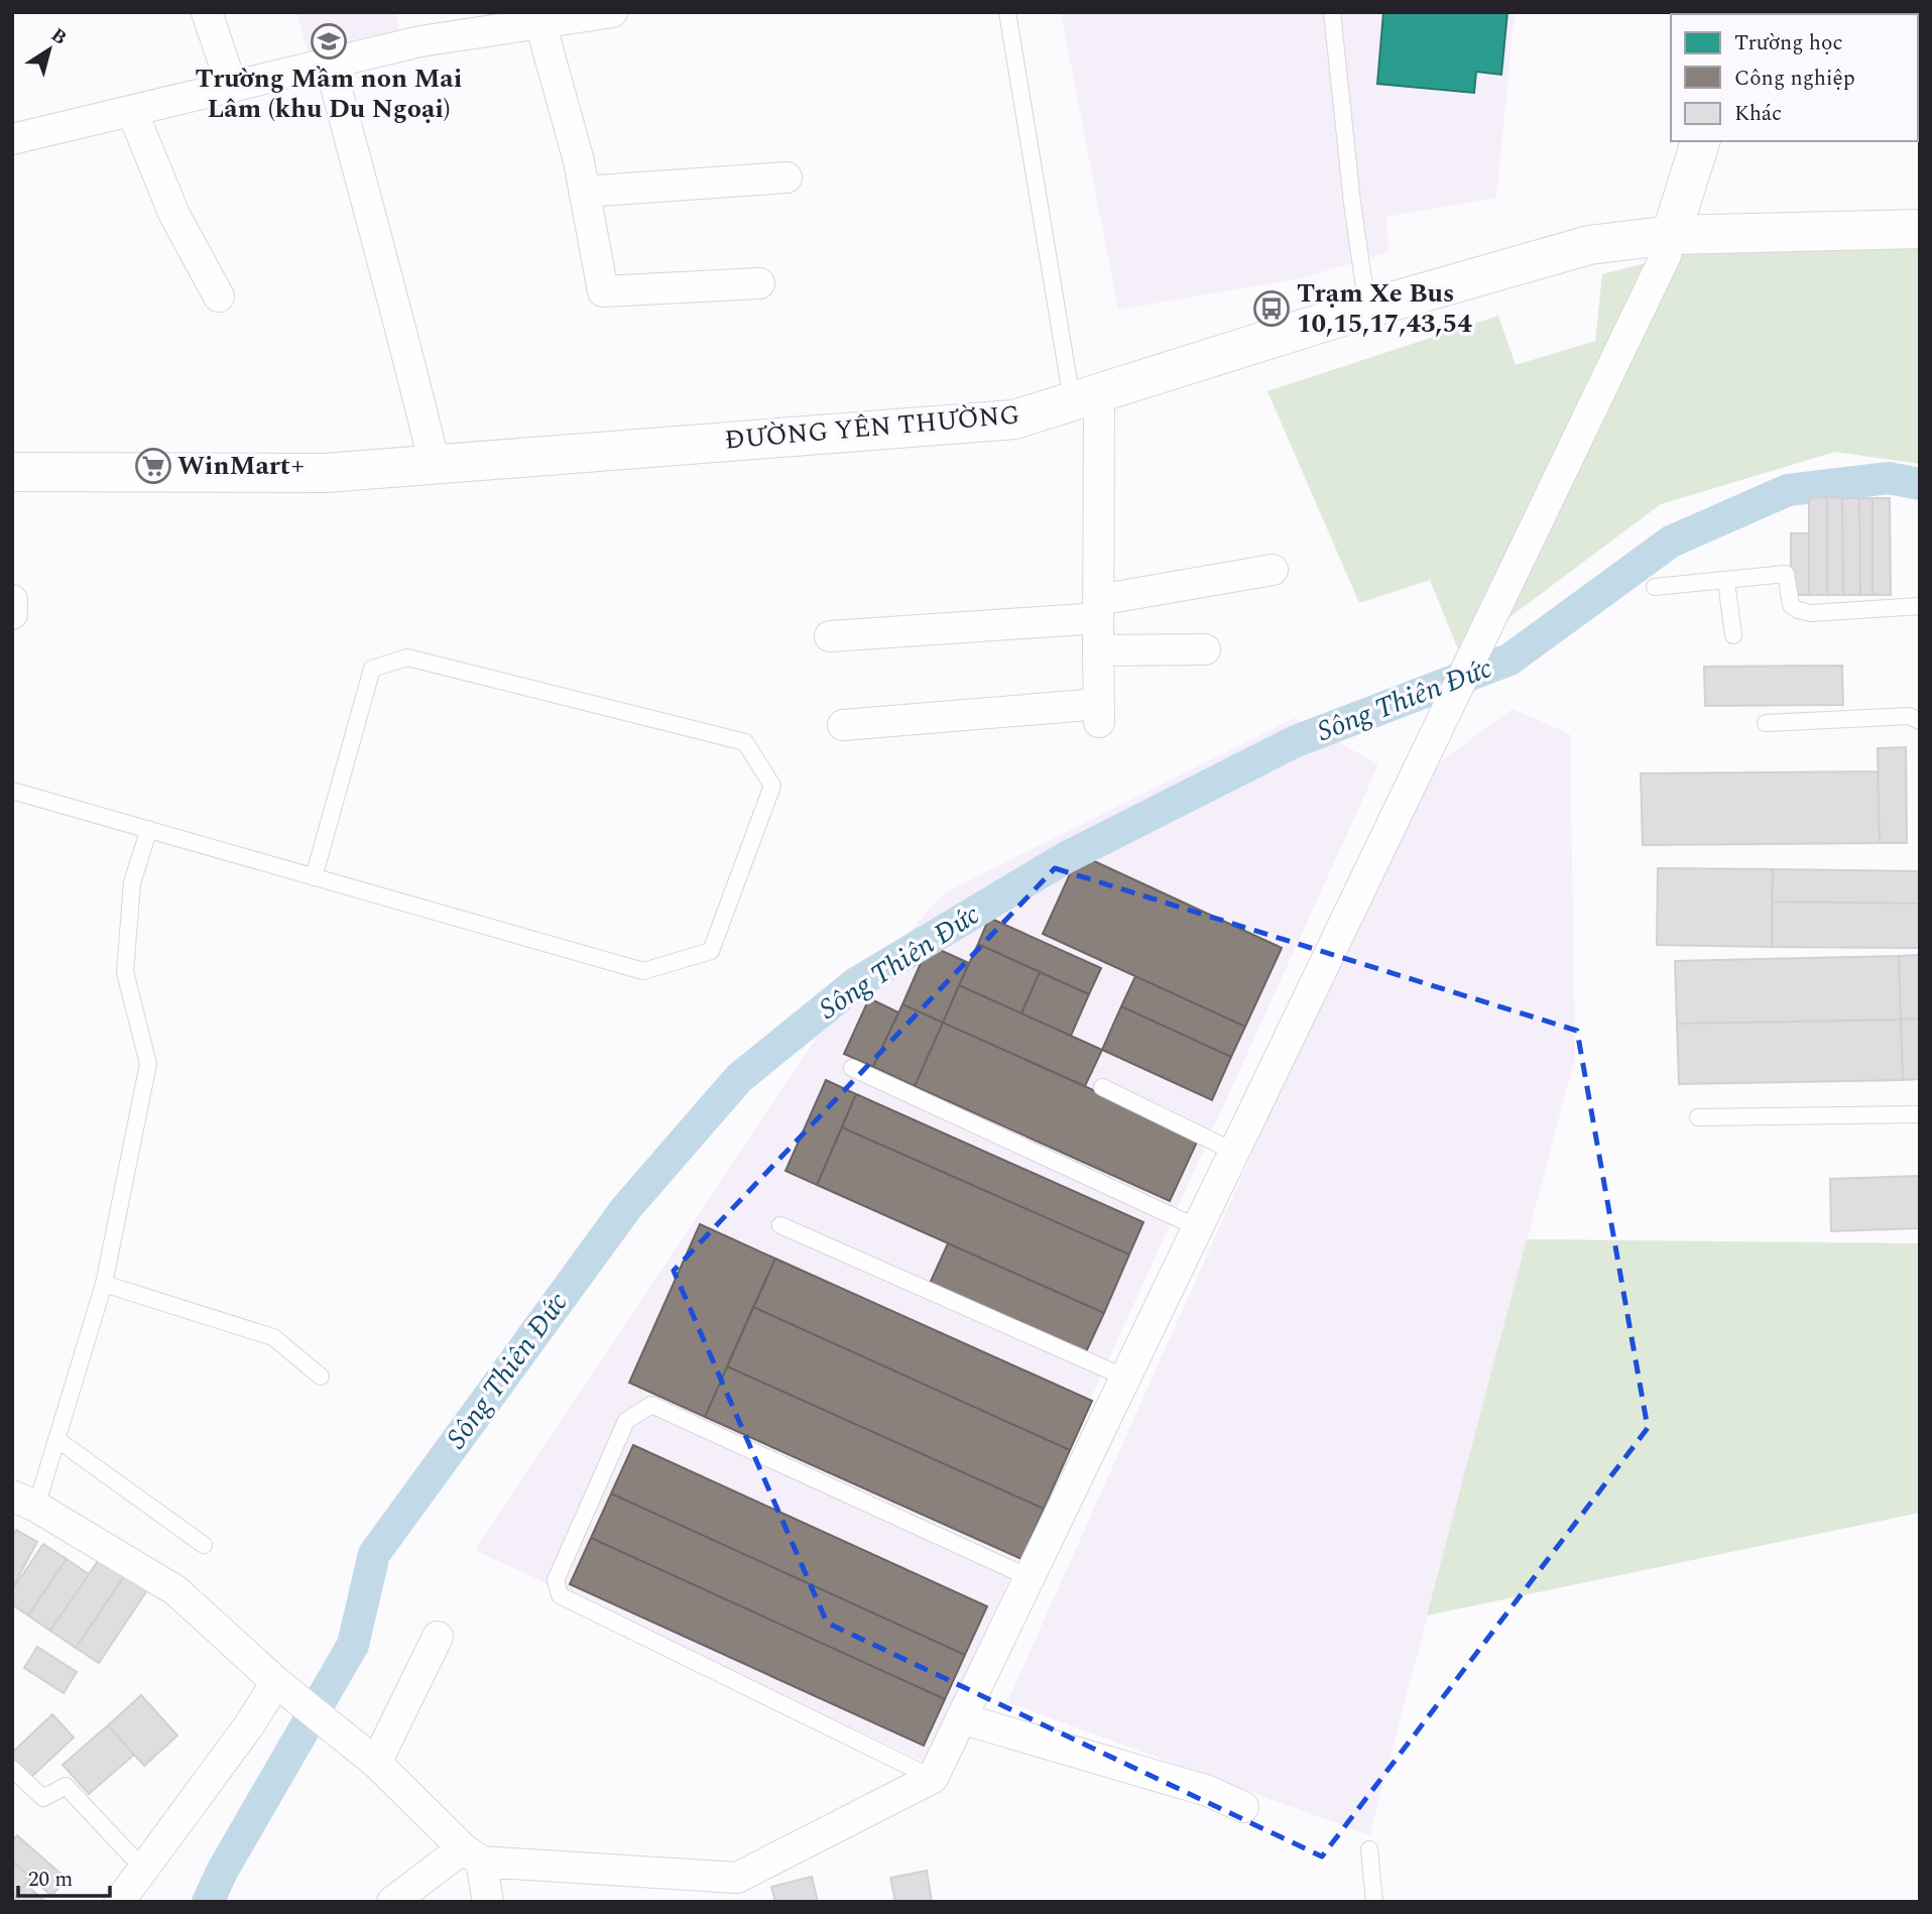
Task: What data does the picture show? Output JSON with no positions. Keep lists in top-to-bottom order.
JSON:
{
  "streets": {
    "main road": ["ĐƯỜNG YÊN THƯỜNG"]
  },
  "water": ["Sông Thiên Đức"],
  "places": {
    "school or university": ["Trường Mầm non Mai Lâm (khu Du Ngoại)"],
    "bus stop": ["Trạm Xe Bus 10,15,17,43,54"],
    "supermarket": ["WinMart+"]
  },
  "legend": ["Trường học", "Công nghiệp", "Khác"],
  "scale_bar": "20 m",
  "north": "top right"
}
